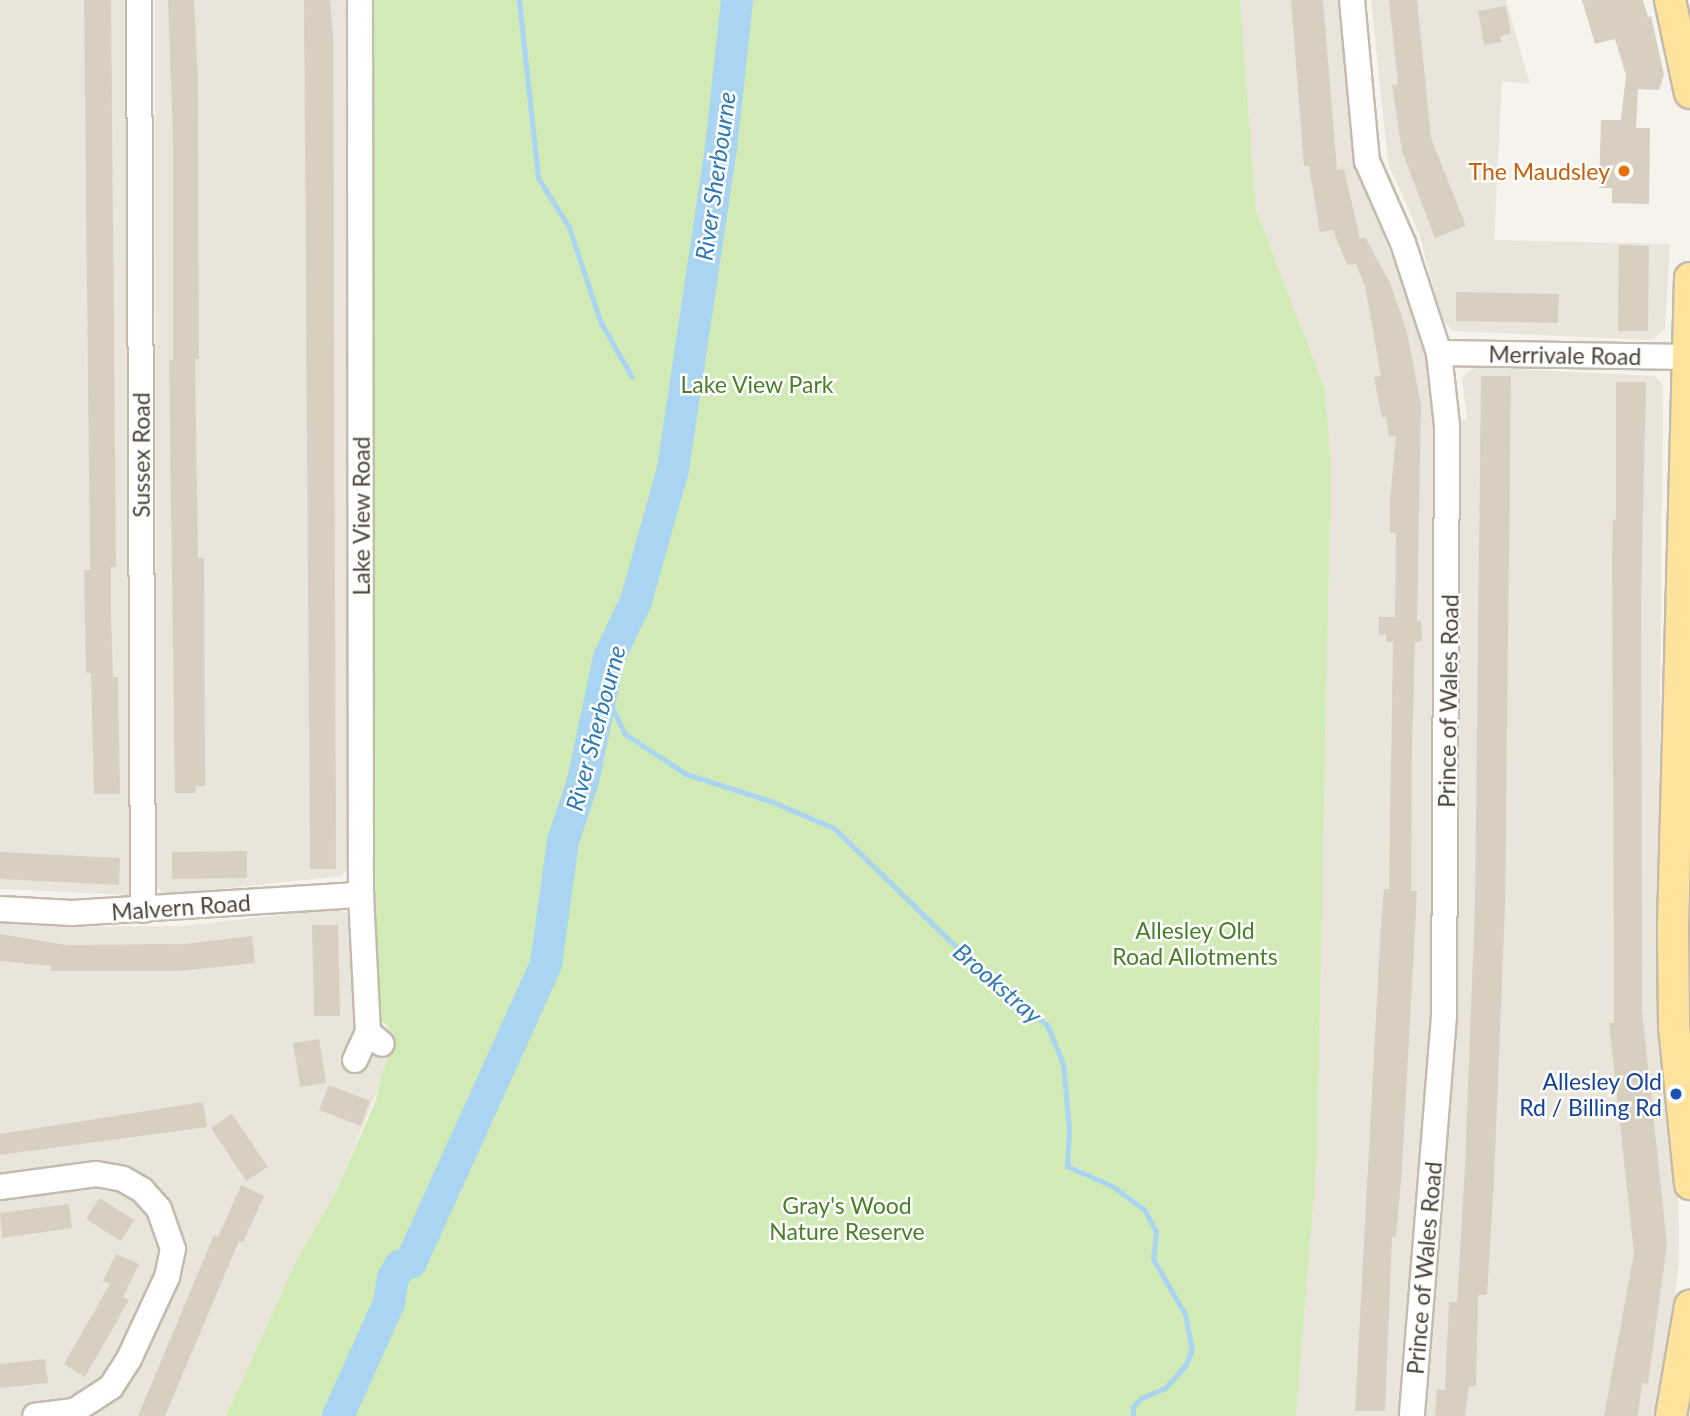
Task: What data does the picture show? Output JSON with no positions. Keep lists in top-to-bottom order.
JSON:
{
  "streets": {
    "street": [
      "Merrivale Road",
      "Sussex Road",
      "Lake View Road",
      "Prince of Wales Road",
      "Malvern Road"
    ]
  },
  "crossings": [
    ["Merrivale Road", "Prince of Wales Road"],
    ["Sussex Road", "Malvern Road"],
    ["Lake View Road", "Malvern Road"]
  ],
  "water": ["River Sherbourne", "Brookstray"],
  "parks": ["Lake View Park", "Allesley Old Road Allotments", "Gray's Wood Nature Reserve"],
  "places": ["The Maudsley", "Allesley Old Rd / Billing Rd"]
}
